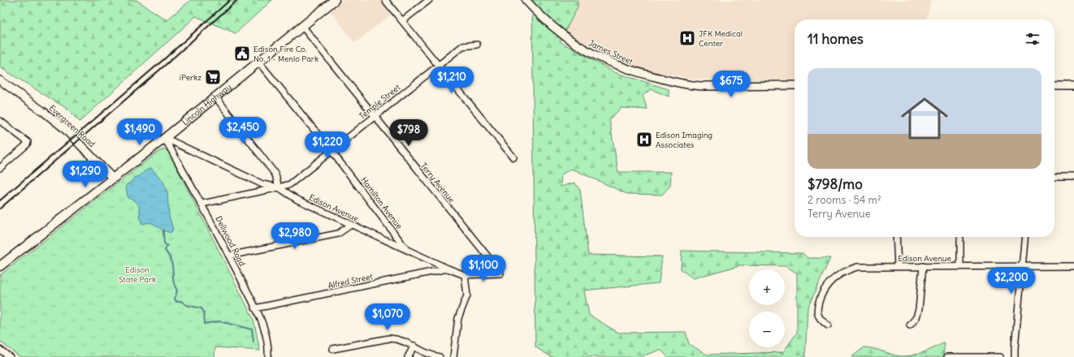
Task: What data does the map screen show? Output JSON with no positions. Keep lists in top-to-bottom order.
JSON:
{
  "streets": {
    "main road": ["Lincoln Highway"],
    "street": [
      "James Street",
      "Temple Street",
      "Evergreen Road",
      "Terry Avenue",
      "Hamilton Avenue",
      "Edison Avenue",
      "Dellwood Road",
      "Alfred Street"
    ]
  },
  "crossings": [
    ["Temple Street", "Terry Avenue"],
    ["Temple Street", "Hamilton Avenue"],
    ["Temple Street", "Edison Avenue"],
    ["Temple Street", "Dellwood Road"],
    ["Lincoln Highway", "Evergreen Road"],
    ["Lincoln Highway", "Terry Avenue"],
    ["Lincoln Highway", "Hamilton Avenue"],
    ["Lincoln Highway", "Edison Avenue"],
    ["Lincoln Highway", "Dellwood Road"],
    ["Terry Avenue", "Edison Avenue"],
    ["Hamilton Avenue", "Edison Avenue"],
    ["Edison Avenue", "Dellwood Road"],
    ["Edison Avenue", "Alfred Street"],
    ["Dellwood Road", "Alfred Street"]
  ],
  "parks": ["Edison State Park"],
  "places": {
    "hospital": ["JFK Medical Center", "Edison Imaging Associates"],
    "public building": ["Edison Fire Co. No. 1 - Menlo Park"],
    "supermarket": ["iPerkz"]
  },
  "page": {
    "heading": "11 homes",
    "list": [
      {
        "name": "$798/mo",
        "note": "2 rooms · 54 m² · Terry Avenue"
      }
    ],
    "price": [
      "$1,210",
      "$675",
      "$2,450",
      "$1,490",
      "$798",
      "$1,220",
      "$1,290",
      "$2,980",
      "$1,100",
      "$2,200",
      "$1,070"
    ],
    "map_buttons": ["+", "−"]
  }
}
